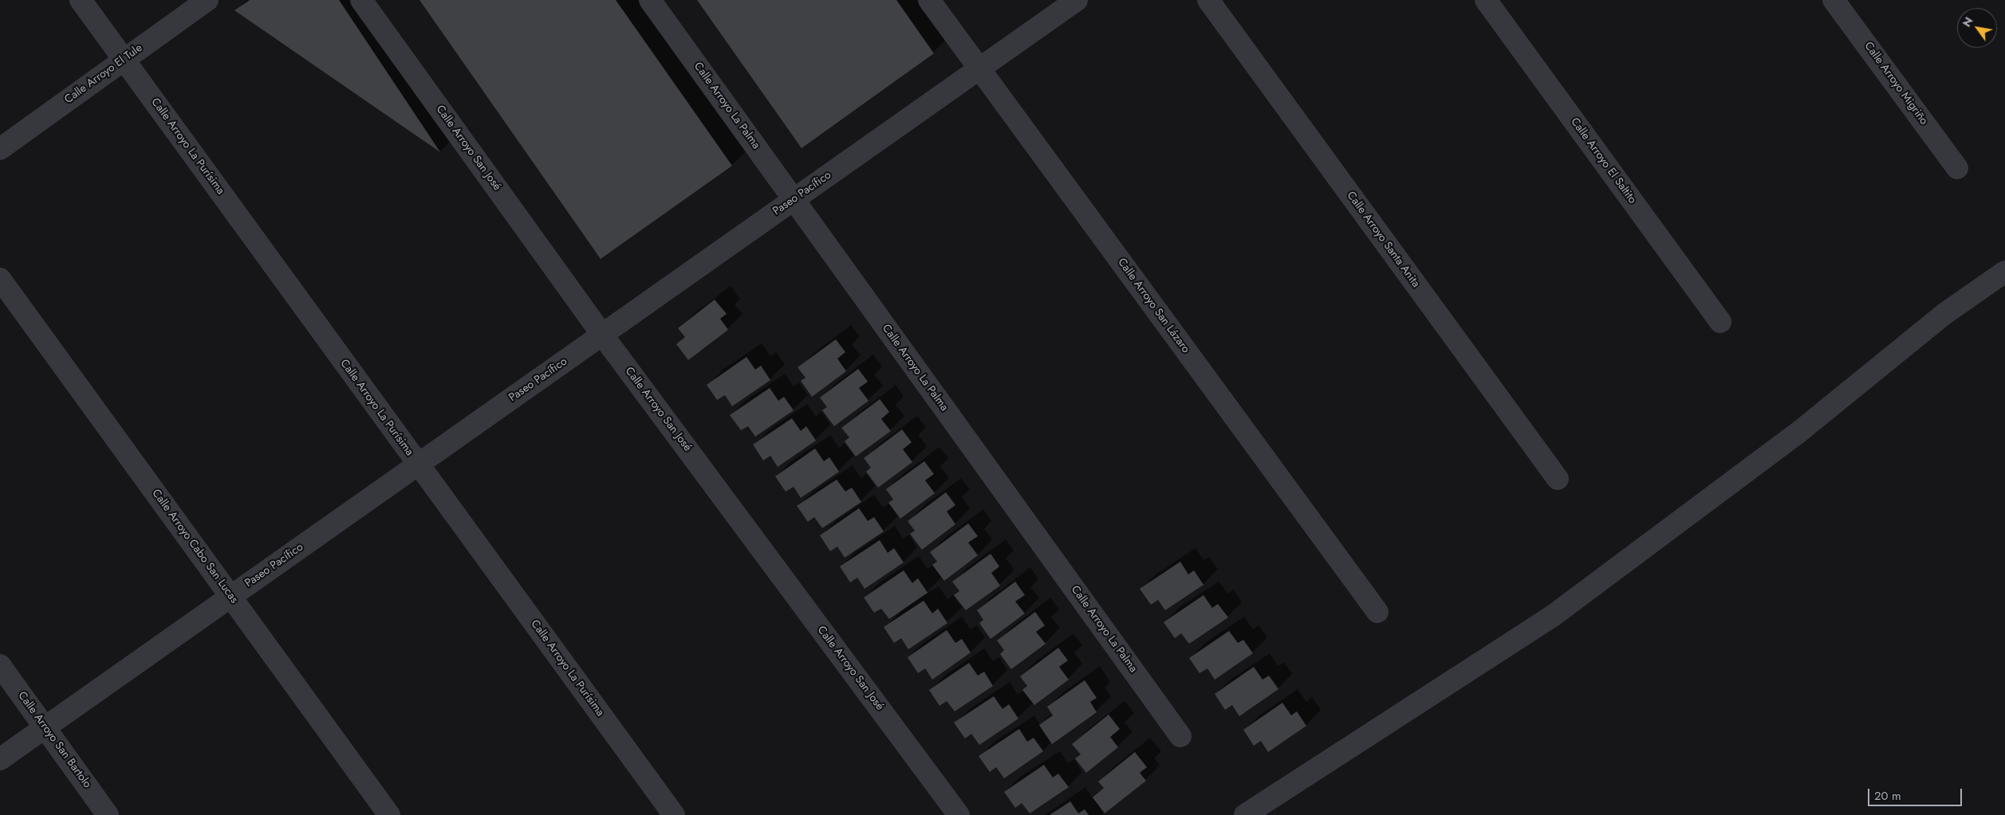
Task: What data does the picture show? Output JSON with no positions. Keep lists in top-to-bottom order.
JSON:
{
  "streets": {
    "street": [
      "Calle Arroyo El Tule",
      "Calle Arroyo Migriño",
      "Calle Arroyo La Palma",
      "Calle Arroyo La Purísima",
      "Calle Arroyo San José",
      "Calle Arroyo El Saltito",
      "Paseo Pacífico",
      "Calle Arroyo Santa Anita",
      "Calle Arroyo San Lázaro",
      "Calle Arroyo Cabo San Lucas",
      "Calle Arroyo San Bartolo"
    ]
  },
  "crossings": [
    ["Calle Arroyo El Tule", "Calle Arroyo La Purísima"],
    ["Calle Arroyo La Palma", "Paseo Pacífico"],
    ["Calle Arroyo La Purísima", "Paseo Pacífico"],
    ["Calle Arroyo San José", "Paseo Pacífico"],
    ["Paseo Pacífico", "Calle Arroyo San Lázaro"],
    ["Paseo Pacífico", "Calle Arroyo Cabo San Lucas"],
    ["Paseo Pacífico", "Calle Arroyo San Bartolo"]
  ],
  "scale_bar": "20 m",
  "north": "top left"
}
